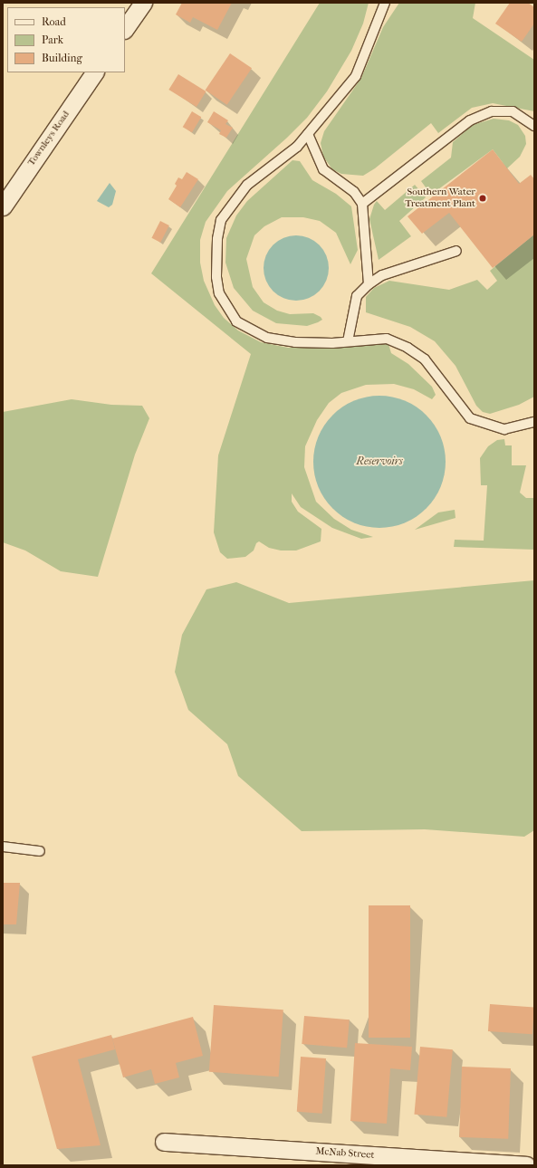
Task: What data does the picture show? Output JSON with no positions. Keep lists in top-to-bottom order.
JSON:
{
  "streets": {
    "street": ["Townleys Road", "McNab Street"]
  },
  "water": ["Reservoirs"],
  "places": ["Southern Water Treatment Plant"],
  "legend": ["Road", "Park", "Building"]
}
